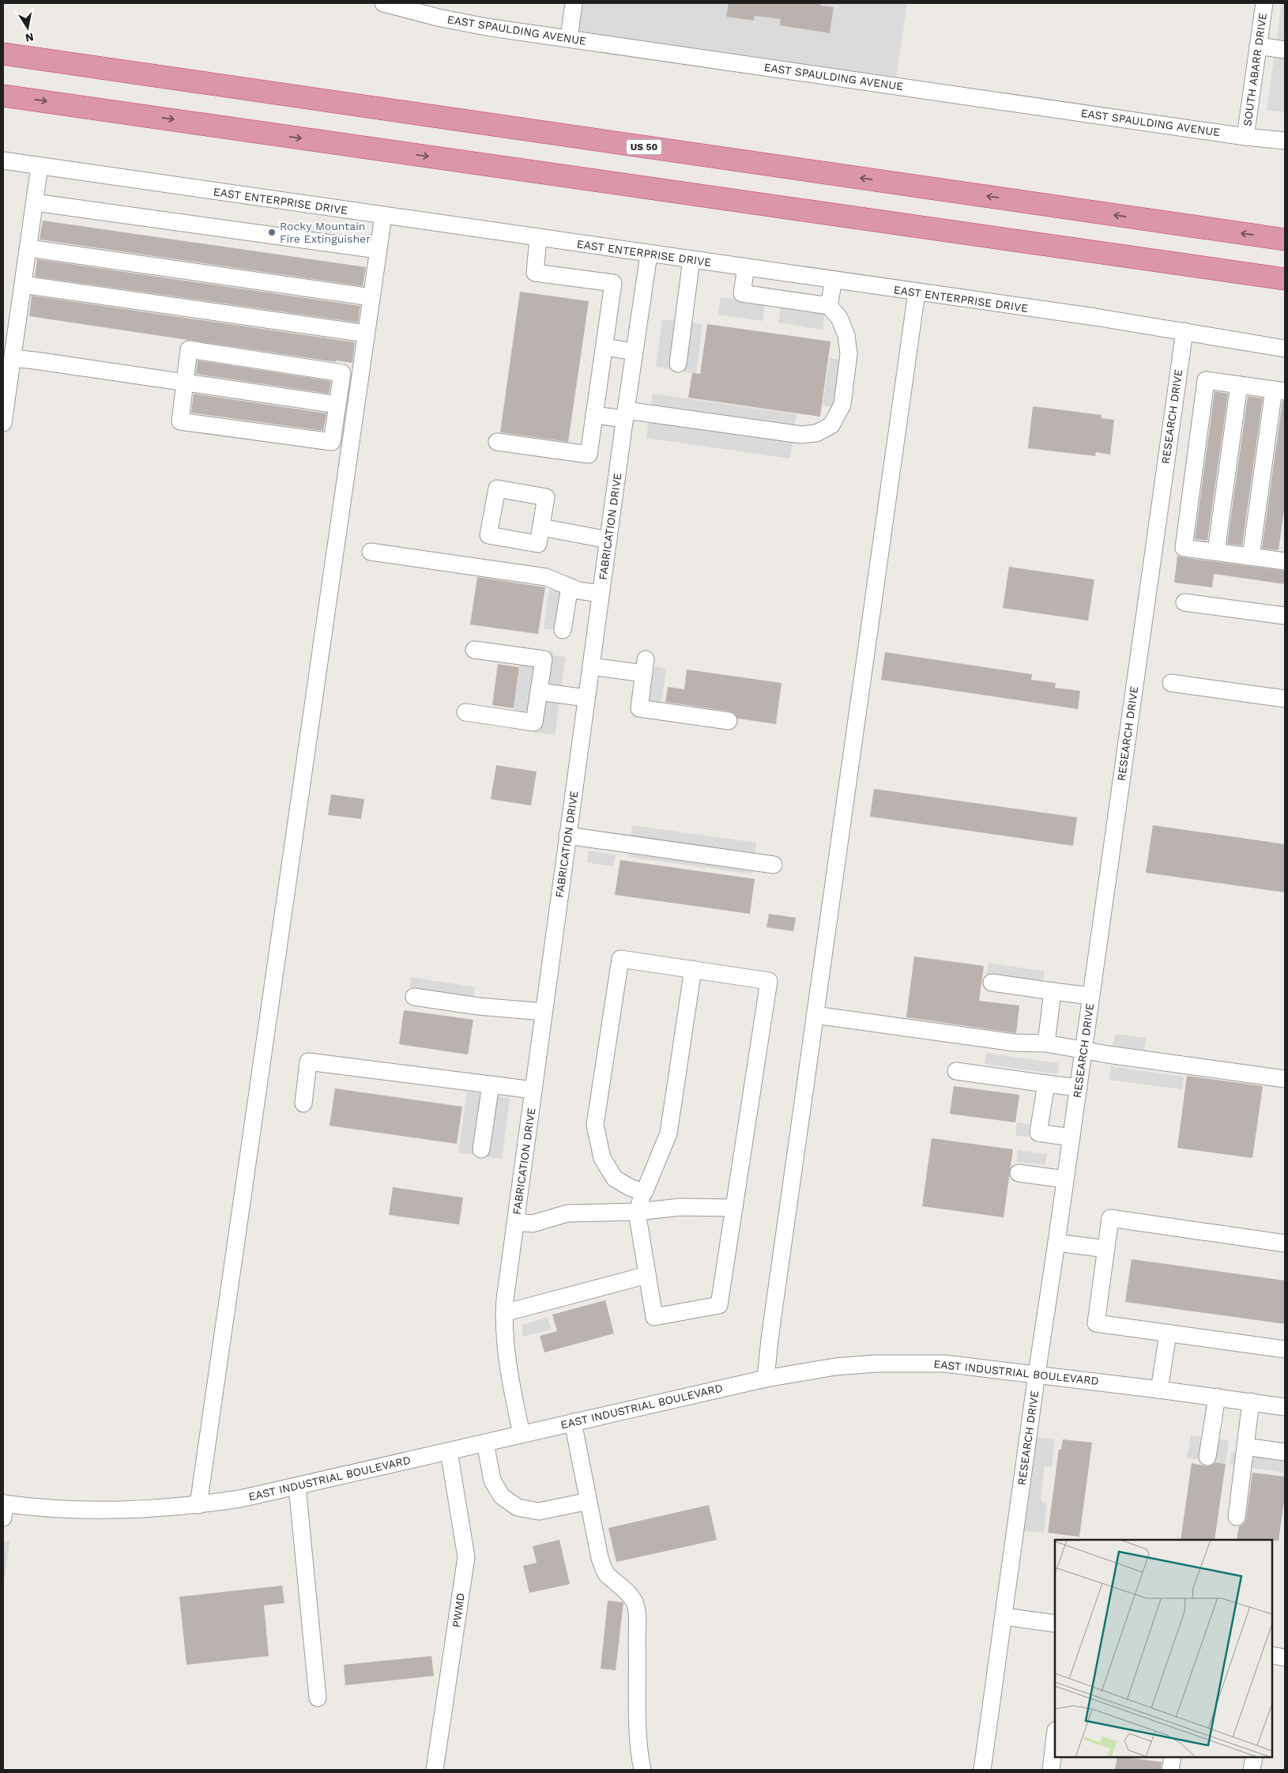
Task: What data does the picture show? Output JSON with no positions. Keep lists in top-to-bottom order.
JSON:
{
  "streets": {
    "highway": ["US 50"],
    "street": [
      "EAST SPAULDING AVENUE",
      "SOUTH ABARR DRIVE",
      "EAST ENTERPRISE DRIVE",
      "RESEARCH DRIVE",
      "FABRICATION DRIVE",
      "EAST INDUSTRIAL BOULEVARD",
      "PWMD"
    ]
  },
  "crossings": [
    ["EAST SPAULDING AVENUE", "SOUTH ABARR DRIVE"],
    ["EAST ENTERPRISE DRIVE", "RESEARCH DRIVE"],
    ["EAST ENTERPRISE DRIVE", "FABRICATION DRIVE"],
    ["RESEARCH DRIVE", "EAST INDUSTRIAL BOULEVARD"],
    ["FABRICATION DRIVE", "EAST INDUSTRIAL BOULEVARD"],
    ["EAST INDUSTRIAL BOULEVARD", "PWMD"]
  ],
  "places": ["Rocky Mountain Fire Extinguisher"],
  "north": "bottom"
}
